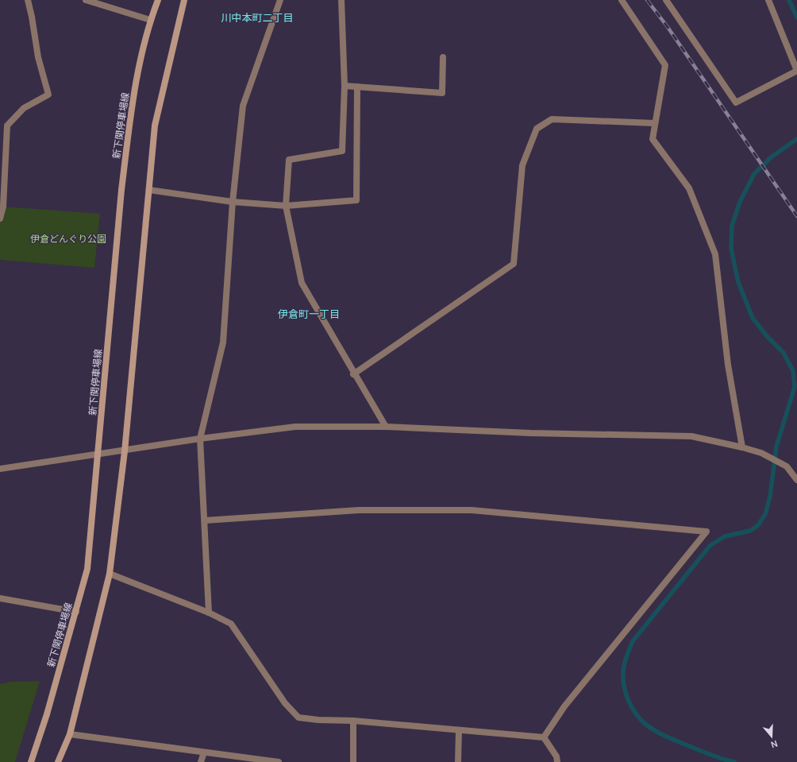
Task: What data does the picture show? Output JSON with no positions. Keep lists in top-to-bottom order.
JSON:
{
  "streets": {
    "main road": ["新下関停車場線"]
  },
  "districts": ["川中本町二丁目", "伊倉町一丁目"],
  "parks": ["伊倉どんぐり公園"],
  "north": "bottom"
}
